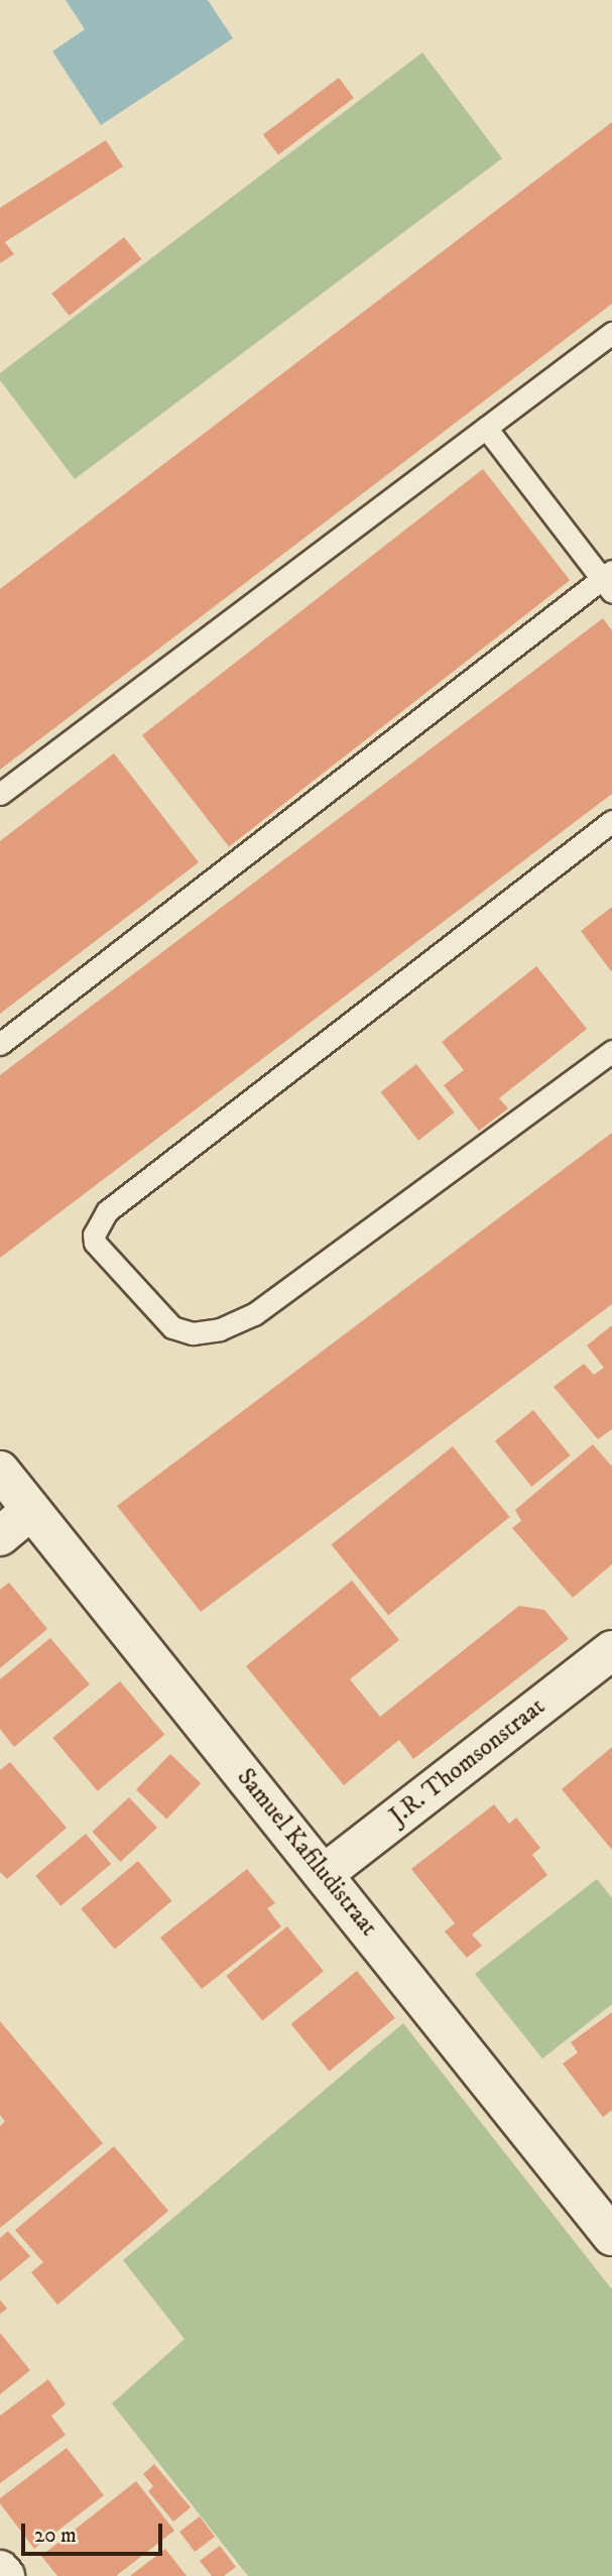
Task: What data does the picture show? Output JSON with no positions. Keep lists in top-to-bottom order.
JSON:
{
  "streets": {
    "street": ["J.R. Thomsonstraat", "Samuel Kafiludistraat"]
  },
  "crossings": [
    ["J.R. Thomsonstraat", "Samuel Kafiludistraat"]
  ],
  "scale_bar": "20 m"
}
